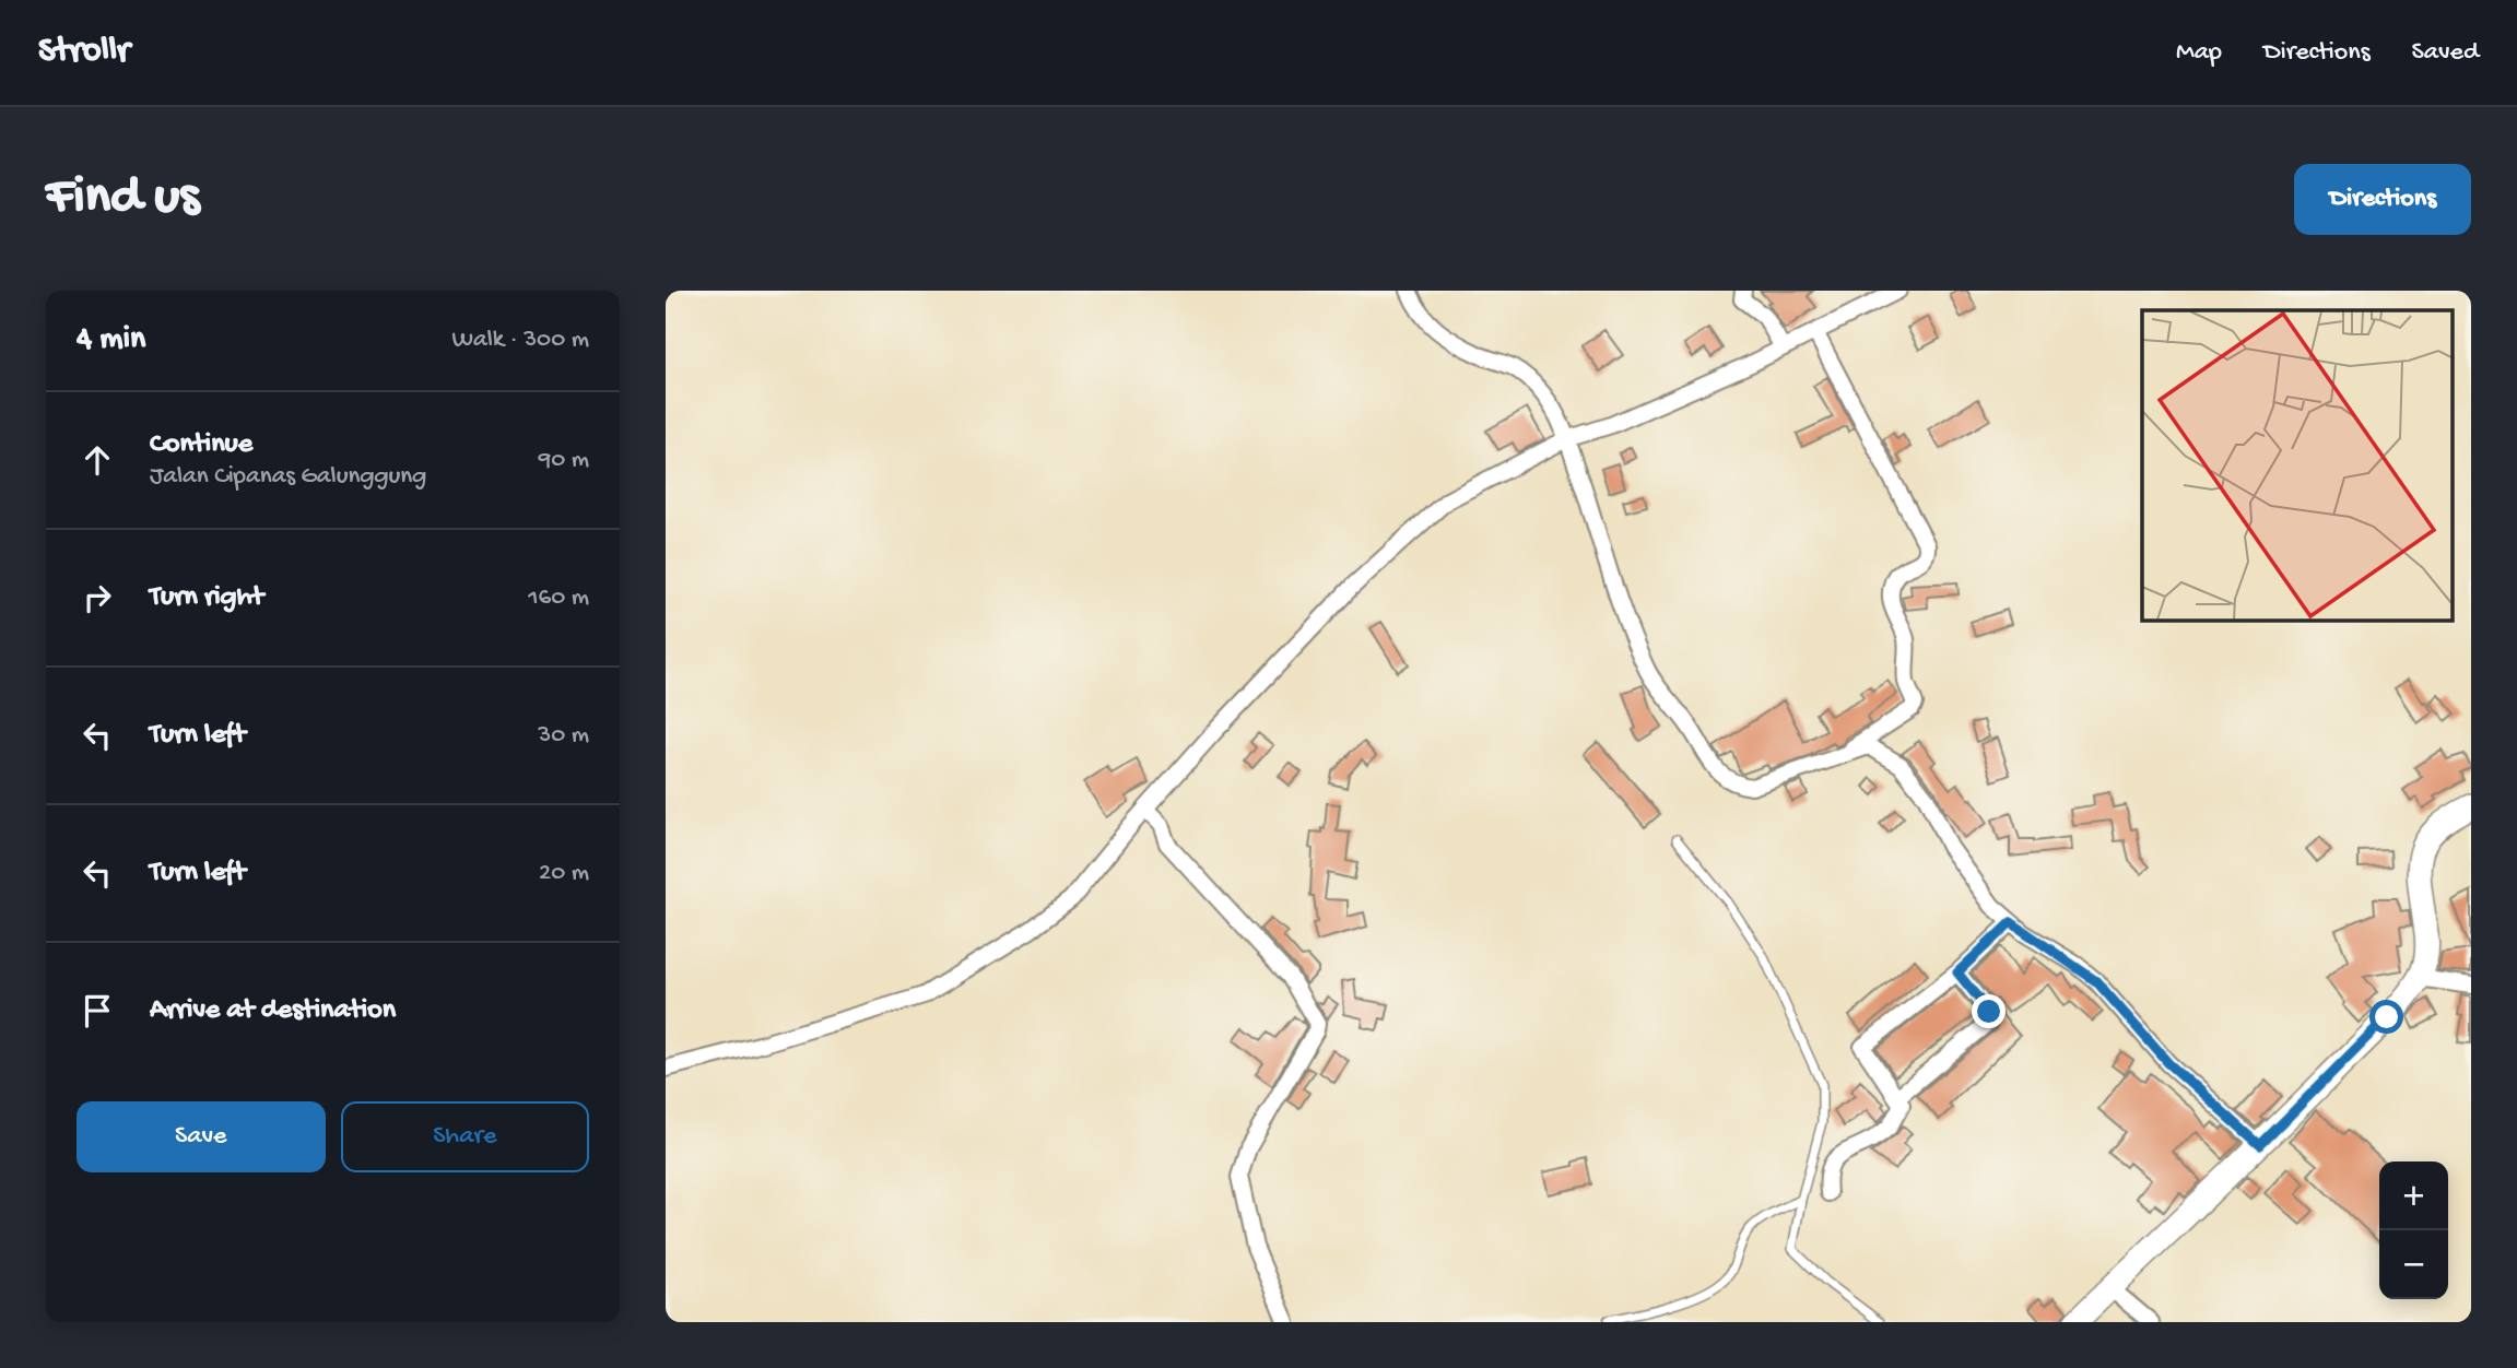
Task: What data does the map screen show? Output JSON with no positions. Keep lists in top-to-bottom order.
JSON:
{
  "page": {
    "header": "Strollr",
    "nav": ["Map", "Directions", "Saved"],
    "buttons": [
      "Directions",
      ["Save", "Share"]
    ],
    "title": "Find us",
    "heading": ["4 min", "Walk · 300 m"],
    "list": [
      ["Continue", "Jalan Cipanas Galunggung", "90 m"],
      ["Turn right", "160 m"],
      ["Turn left", "30 m"],
      ["Turn left", "20 m"],
      "Arrive at destination"
    ],
    "map_buttons": ["+", "−"]
  }
}
